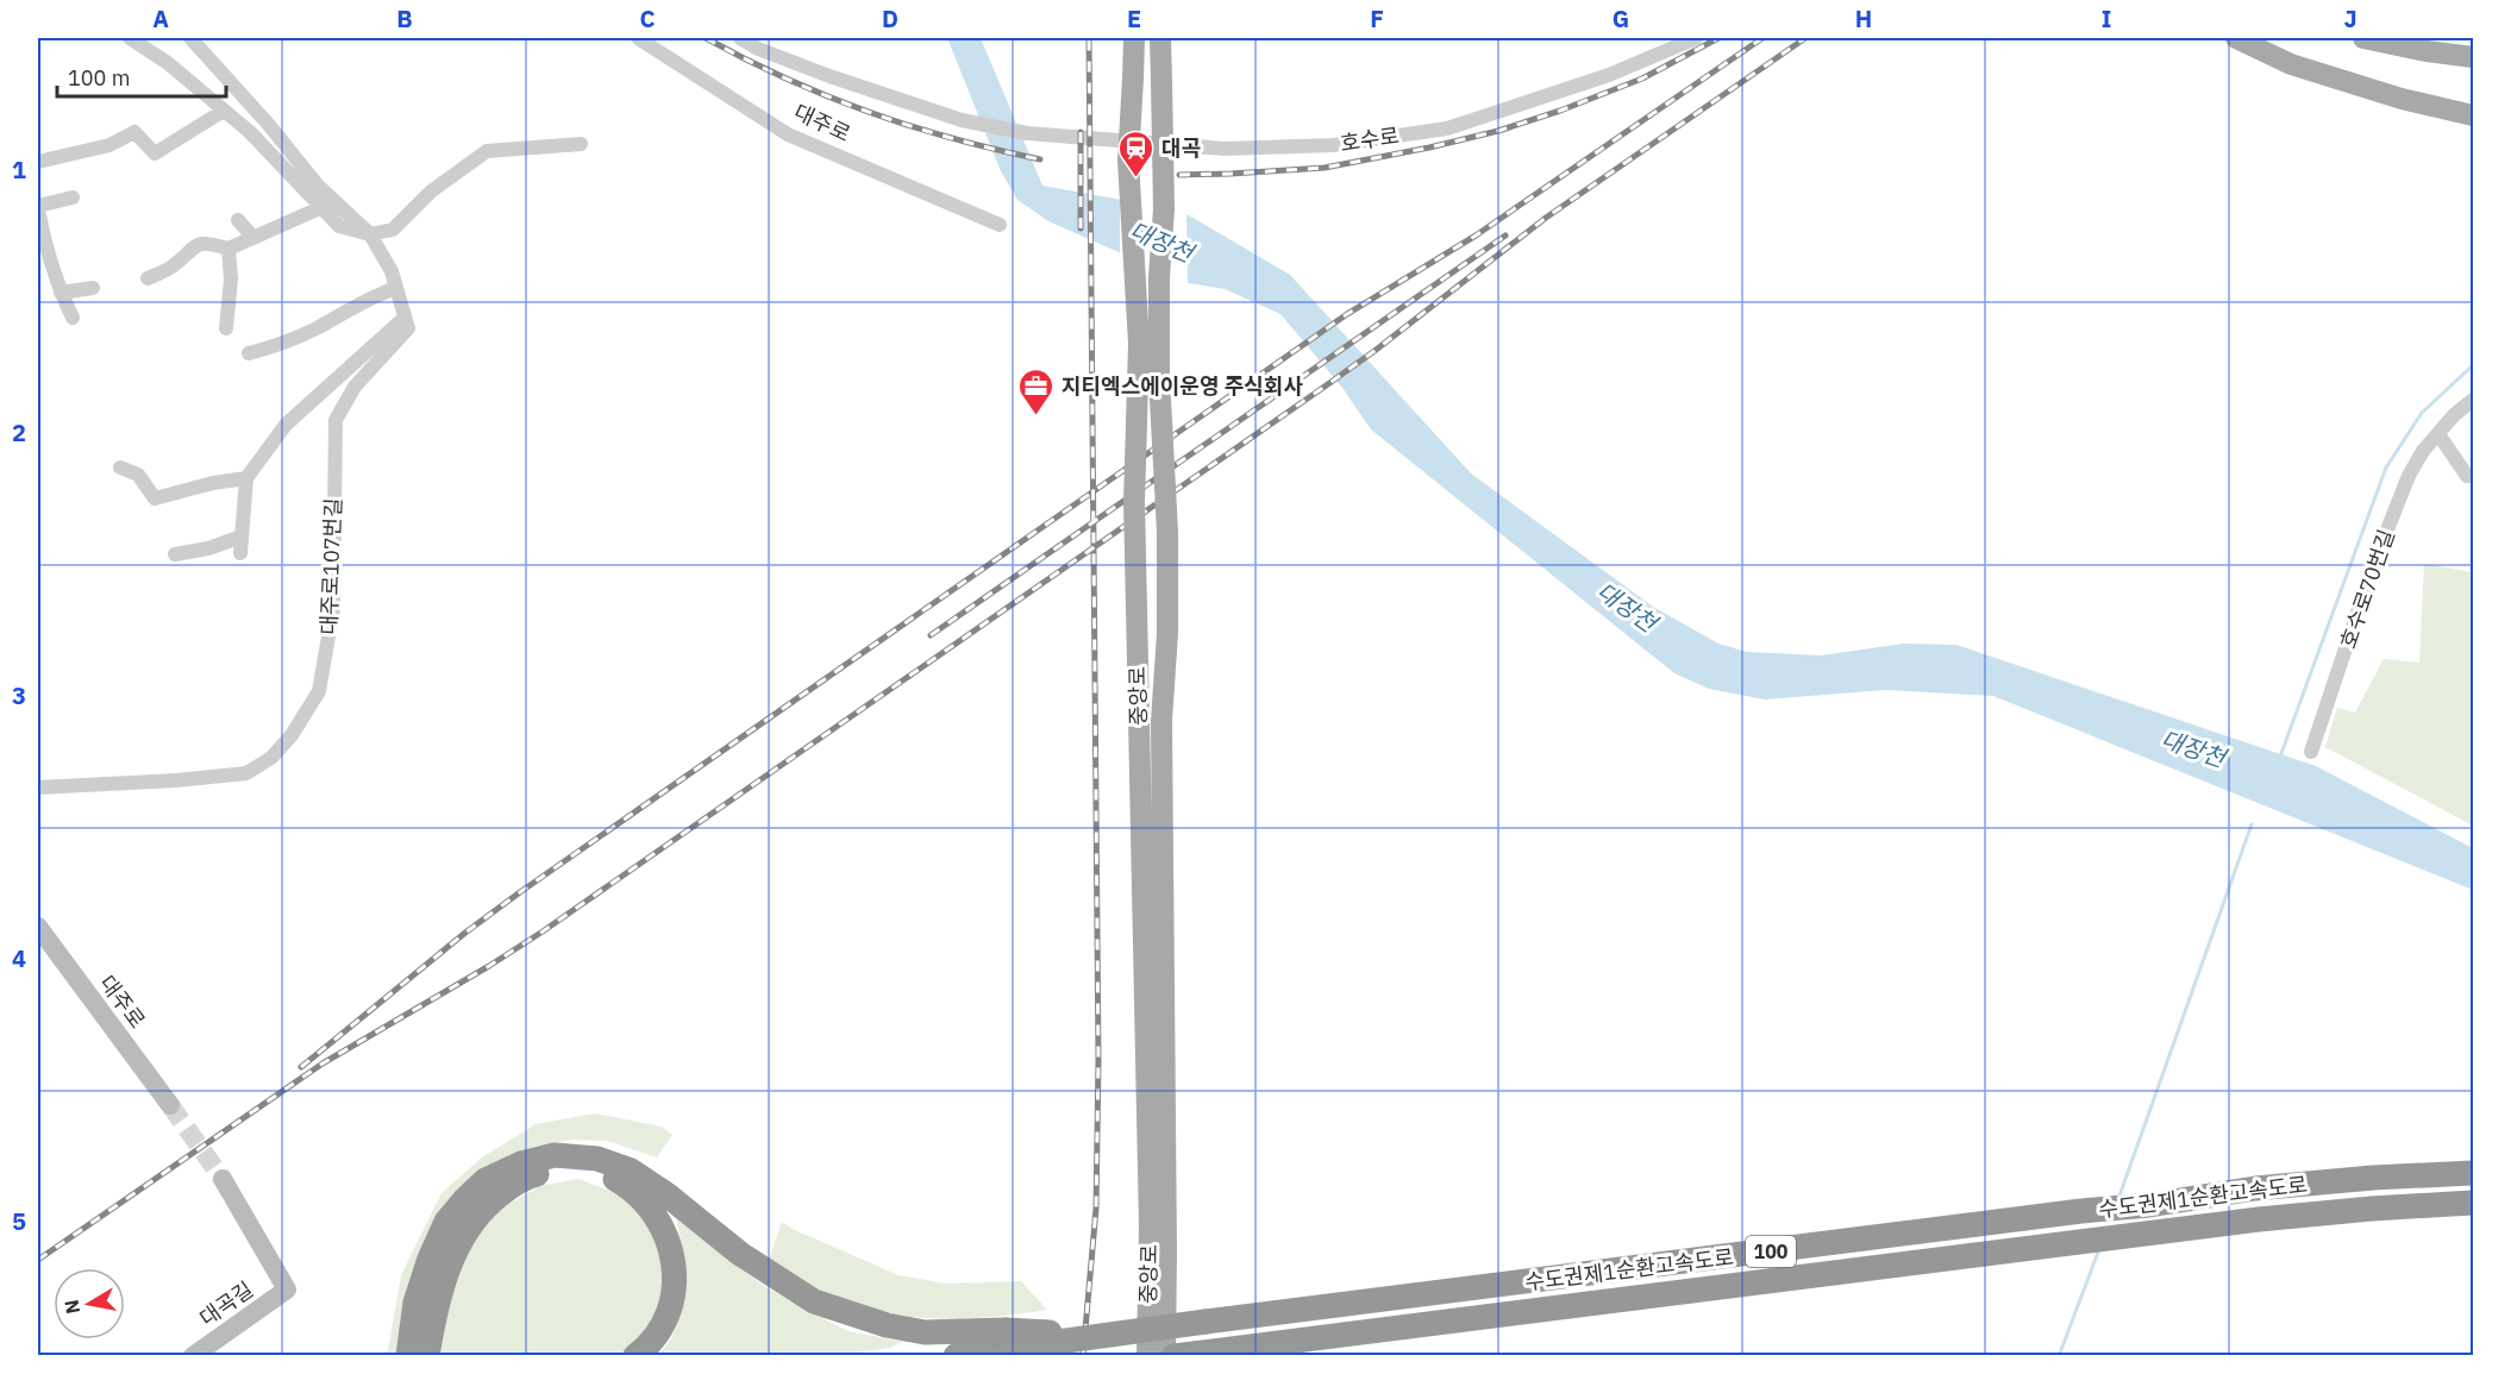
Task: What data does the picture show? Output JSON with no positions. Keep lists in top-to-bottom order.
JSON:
{
  "streets": {
    "highway": ["수도권제1순환고속도로", "100"],
    "main road": ["중앙로"],
    "street": [
      "대주로",
      "호수로",
      "대주로107번길",
      "호수로70번길",
      "대곡길"
    ]
  },
  "water": ["대장천"],
  "places": {
    "station": ["대곡"],
    "office": ["지티엑스에이운영 주식회사"]
  },
  "scale_bar": "100 m",
  "north": "left",
  "grid": {
    "columns": [
      "A",
      "B",
      "C",
      "D",
      "E",
      "F",
      "G",
      "H",
      "I",
      "J"
    ],
    "rows": [
      "1",
      "2",
      "3",
      "4",
      "5"
    ]
  }
}
